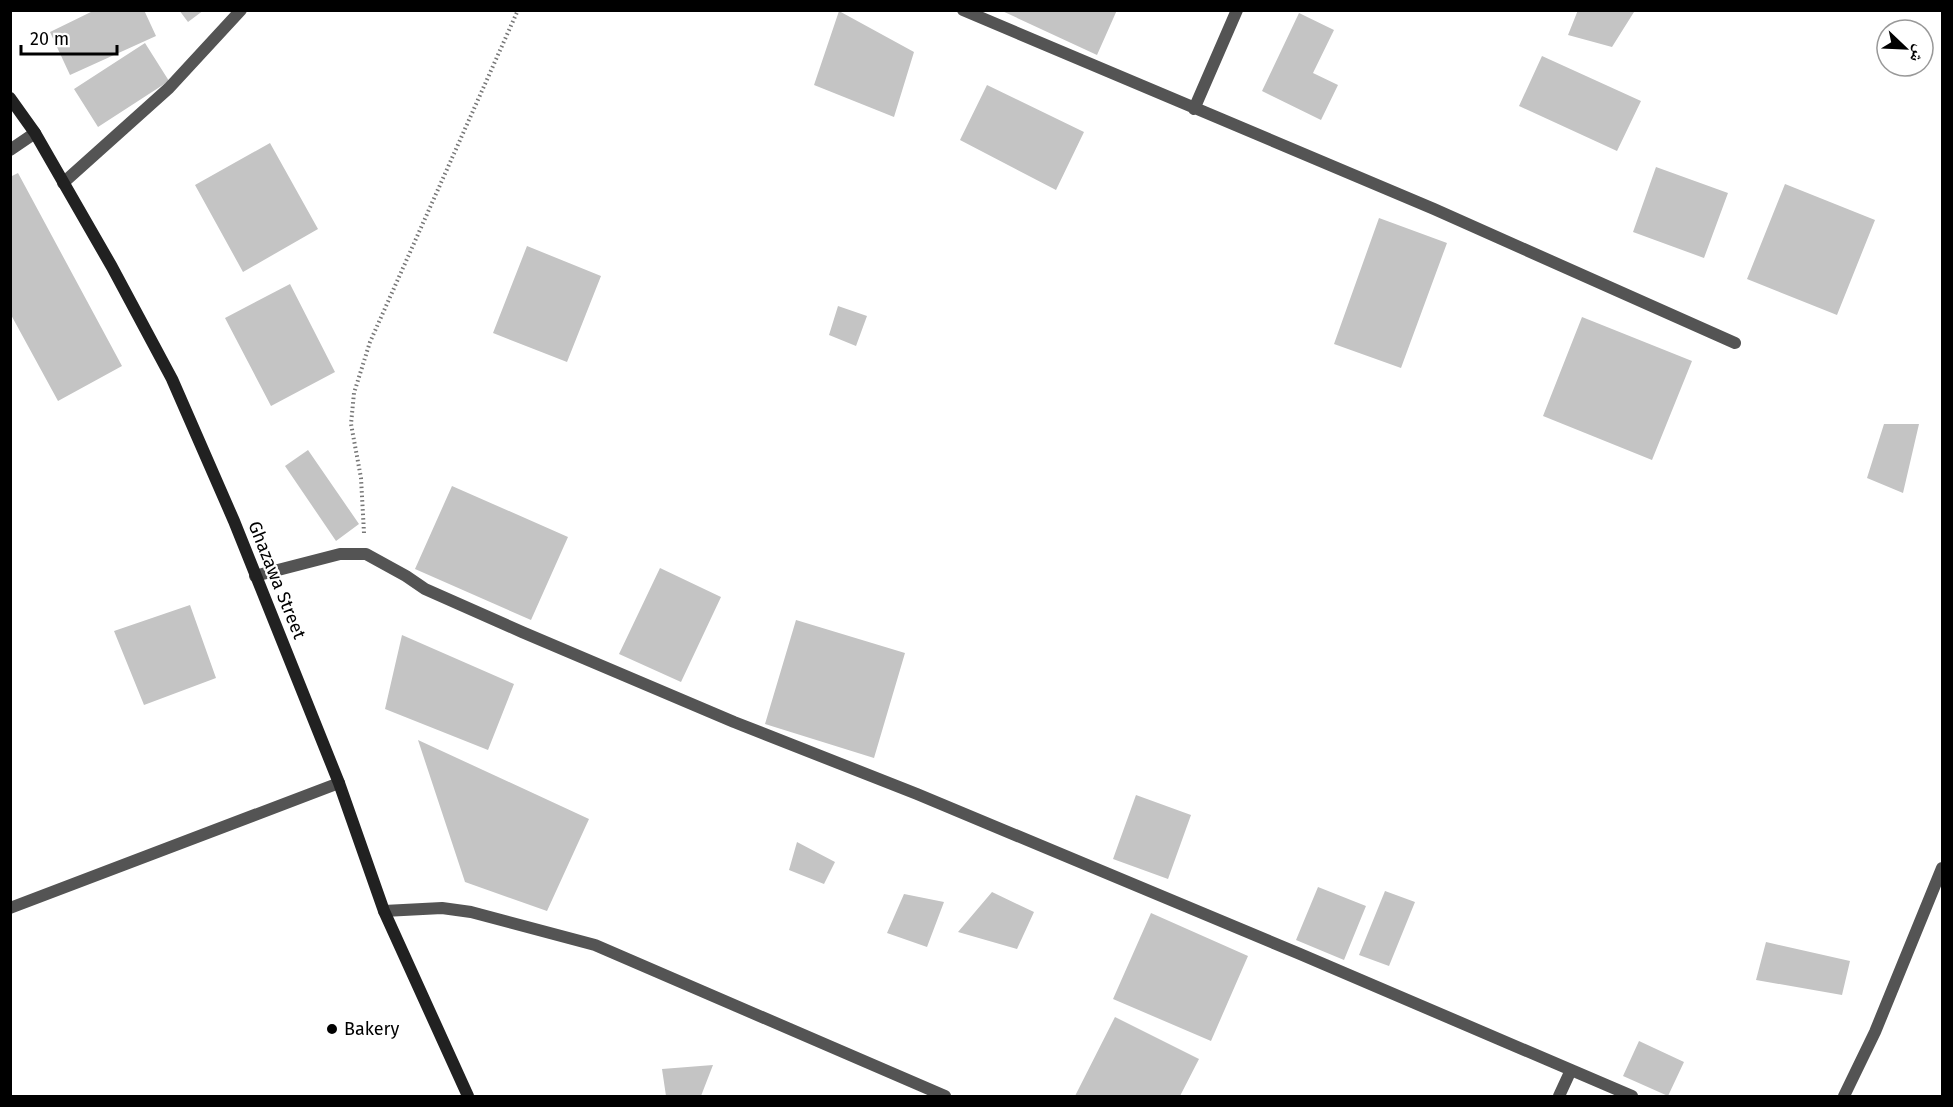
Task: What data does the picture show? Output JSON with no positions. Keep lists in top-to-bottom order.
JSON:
{
  "streets": {
    "main road": ["Ghazawa Street"]
  },
  "places": ["Bakery"],
  "scale_bar": "20 m",
  "north": "bottom right"
}
